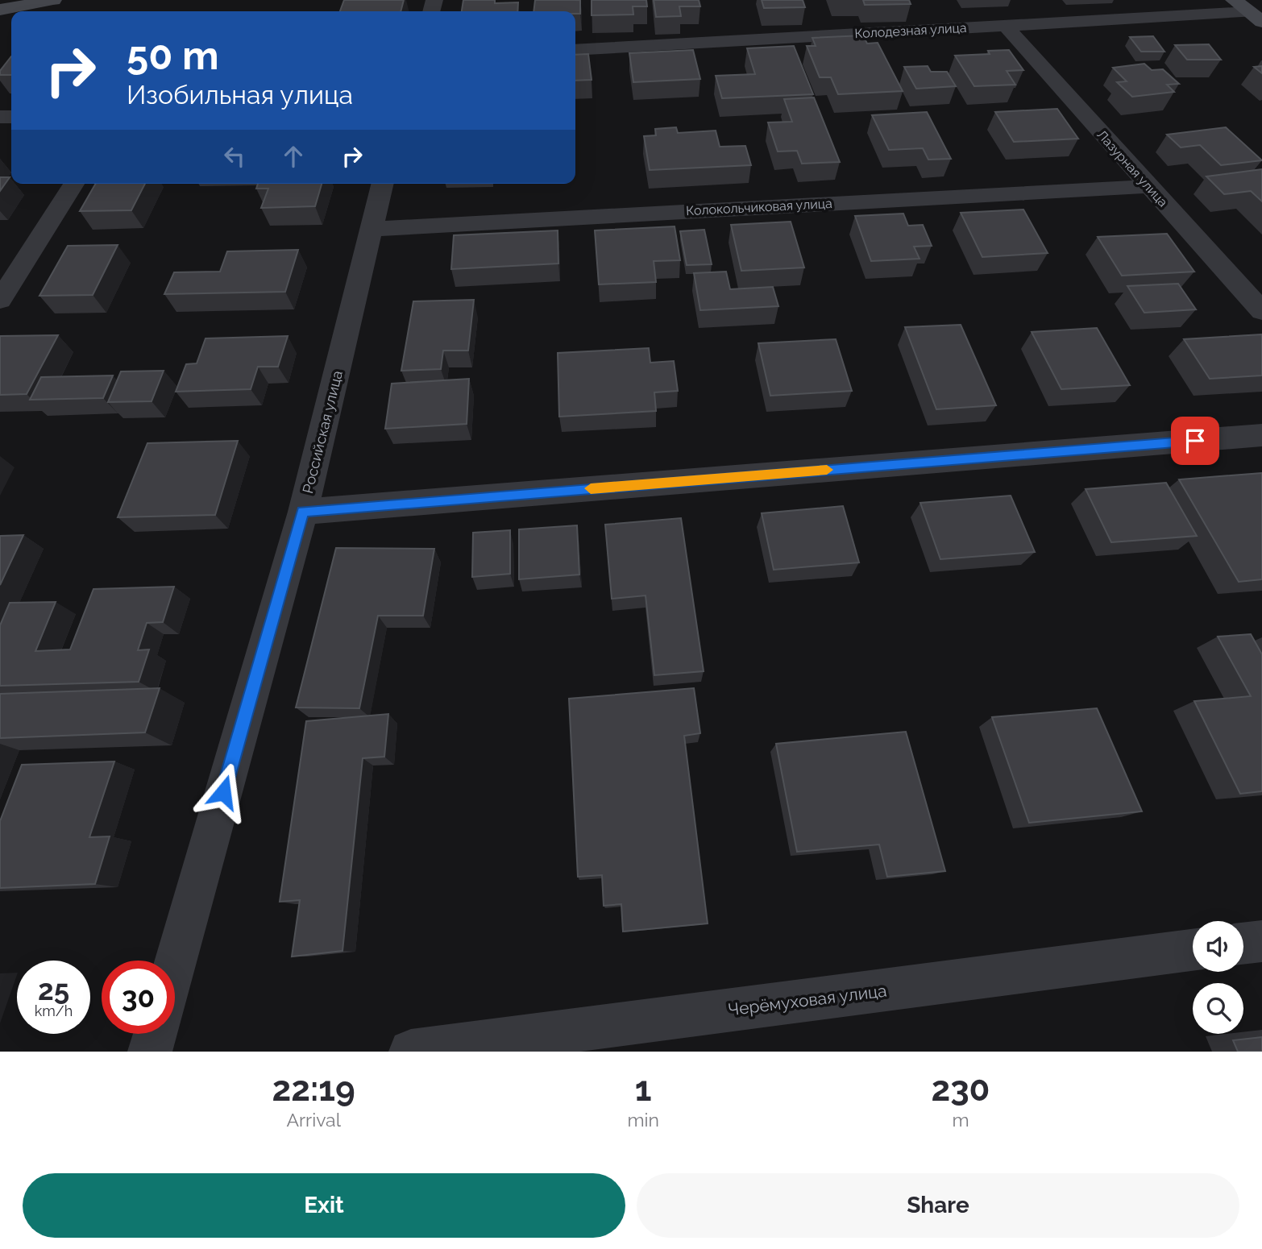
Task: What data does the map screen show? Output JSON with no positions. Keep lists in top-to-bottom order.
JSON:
{
  "streets": {
    "street": [
      "Колодезная улица",
      "Лазурная улица",
      "Колокольчиковая улица",
      "Российская улица",
      "Черёмуховая улица"
    ]
  },
  "crossings": [
    ["Колодезная улица", "Лазурная улица"],
    ["Лазурная улица", "Колокольчиковая улица"],
    ["Колокольчиковая улица", "Российская улица"]
  ],
  "page": {
    "turn": ["50 m", "Изобильная улица"],
    "speed": "25 km/h",
    "limit": "30",
    "eta": [
      "22:19",
      "Arrival",
      "1",
      "min",
      "230",
      "m"
    ],
    "buttons": ["Exit", "Share"]
  }
}
